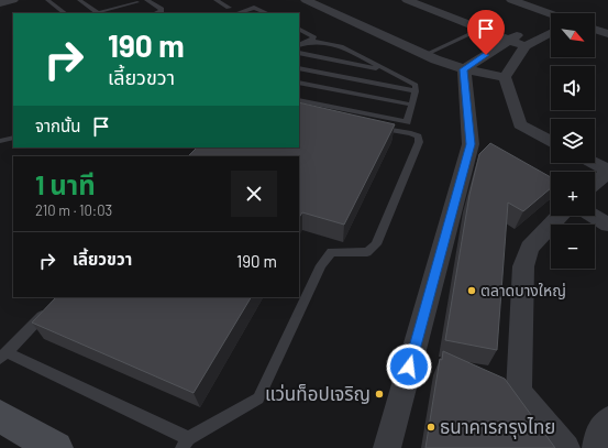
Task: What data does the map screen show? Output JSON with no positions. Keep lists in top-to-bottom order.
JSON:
{
  "places": ["ตลาดบางใหญ่", "แว่นท็อปเจริญ", "ธนาคารกรุงไทย"],
  "north": "bottom right",
  "page": {
    "map_buttons": ["+", "−"],
    "turn": ["190 m", "เลี้ยวขวา"],
    "then": "จากนั้น",
    "heading": ["1 นาที", "210 m · 10:03"],
    "list": [
      {
        "name": "เลี้ยวขวา",
        "value": "190 m"
      }
    ]
  }
}
